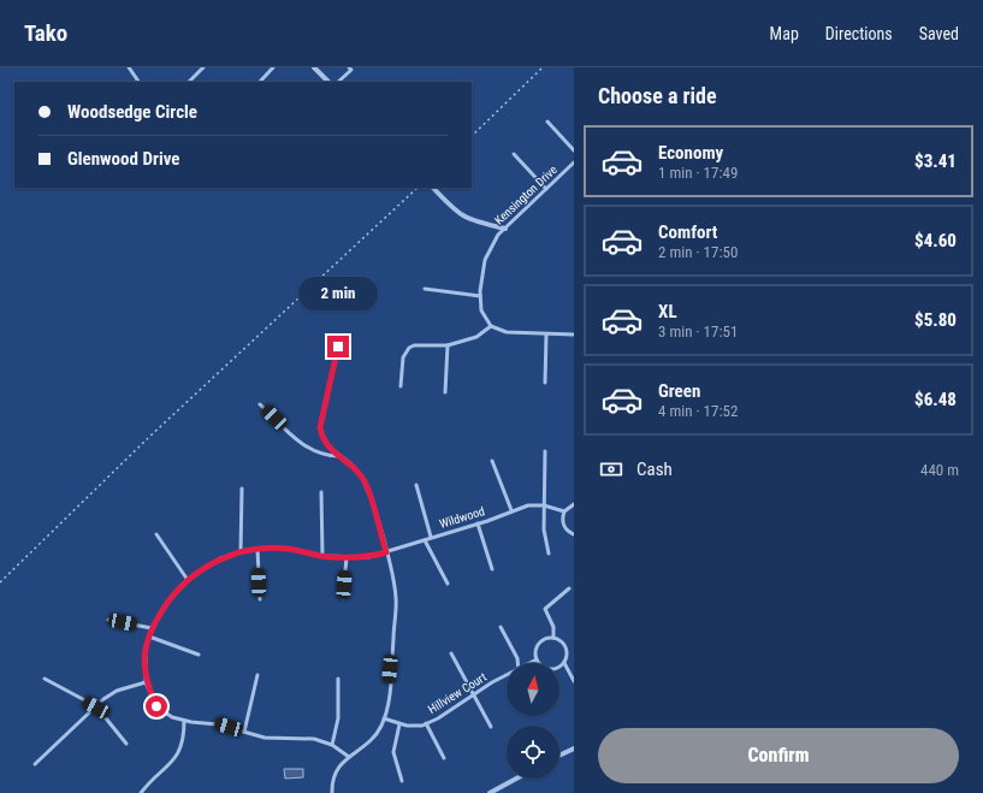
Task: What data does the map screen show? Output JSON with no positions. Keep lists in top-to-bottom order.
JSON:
{
  "streets": {
    "lane": ["Kensington Drive", "Wildwood", "Hillview Court"]
  },
  "north": "top",
  "page": {
    "header": "Tako",
    "nav": ["Map", "Directions", "Saved"],
    "heading": "Choose a ride",
    "banner": ["Woodsedge Circle", "Glenwood Drive"],
    "list": [
      {
        "name": "Economy",
        "note": "1 min · 17:49",
        "value": "$3.41"
      },
      {
        "name": "Comfort",
        "note": "2 min · 17:50",
        "value": "$4.60"
      },
      {
        "name": "XL",
        "note": "3 min · 17:51",
        "value": "$5.80"
      },
      {
        "name": "Green",
        "note": "4 min · 17:52",
        "value": "$6.48"
      }
    ],
    "bubble": "2 min",
    "pay": ["Cash", "440 m"],
    "buttons": "Confirm"
  }
}
